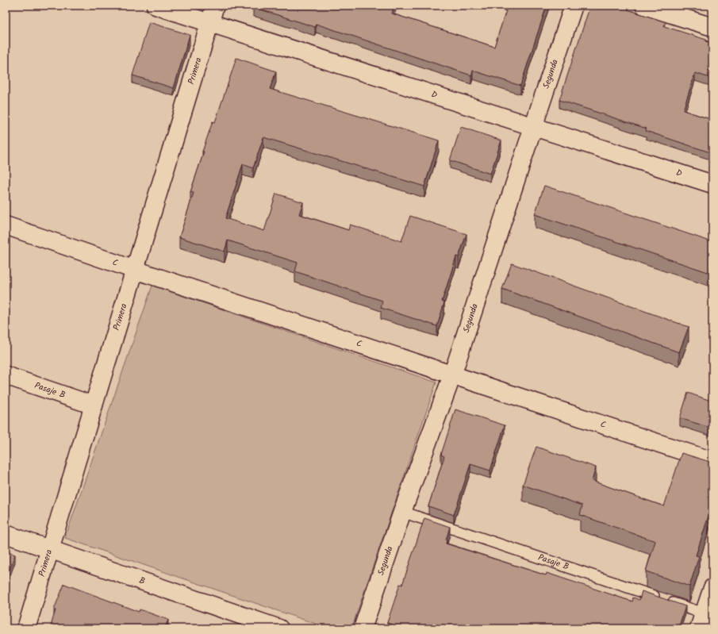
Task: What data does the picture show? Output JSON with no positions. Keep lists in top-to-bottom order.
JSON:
{
  "streets": {
    "street": [
      "Primera",
      "Segunda",
      "D",
      "C",
      "Pasaje B",
      "B"
    ]
  },
  "crossings": [
    ["Primera", "D"],
    ["Primera", "C"],
    ["Primera", "Pasaje B"],
    ["Primera", "B"],
    ["Segunda", "D"],
    ["Segunda", "C"],
    ["Segunda", "Pasaje B"]
  ]
}
